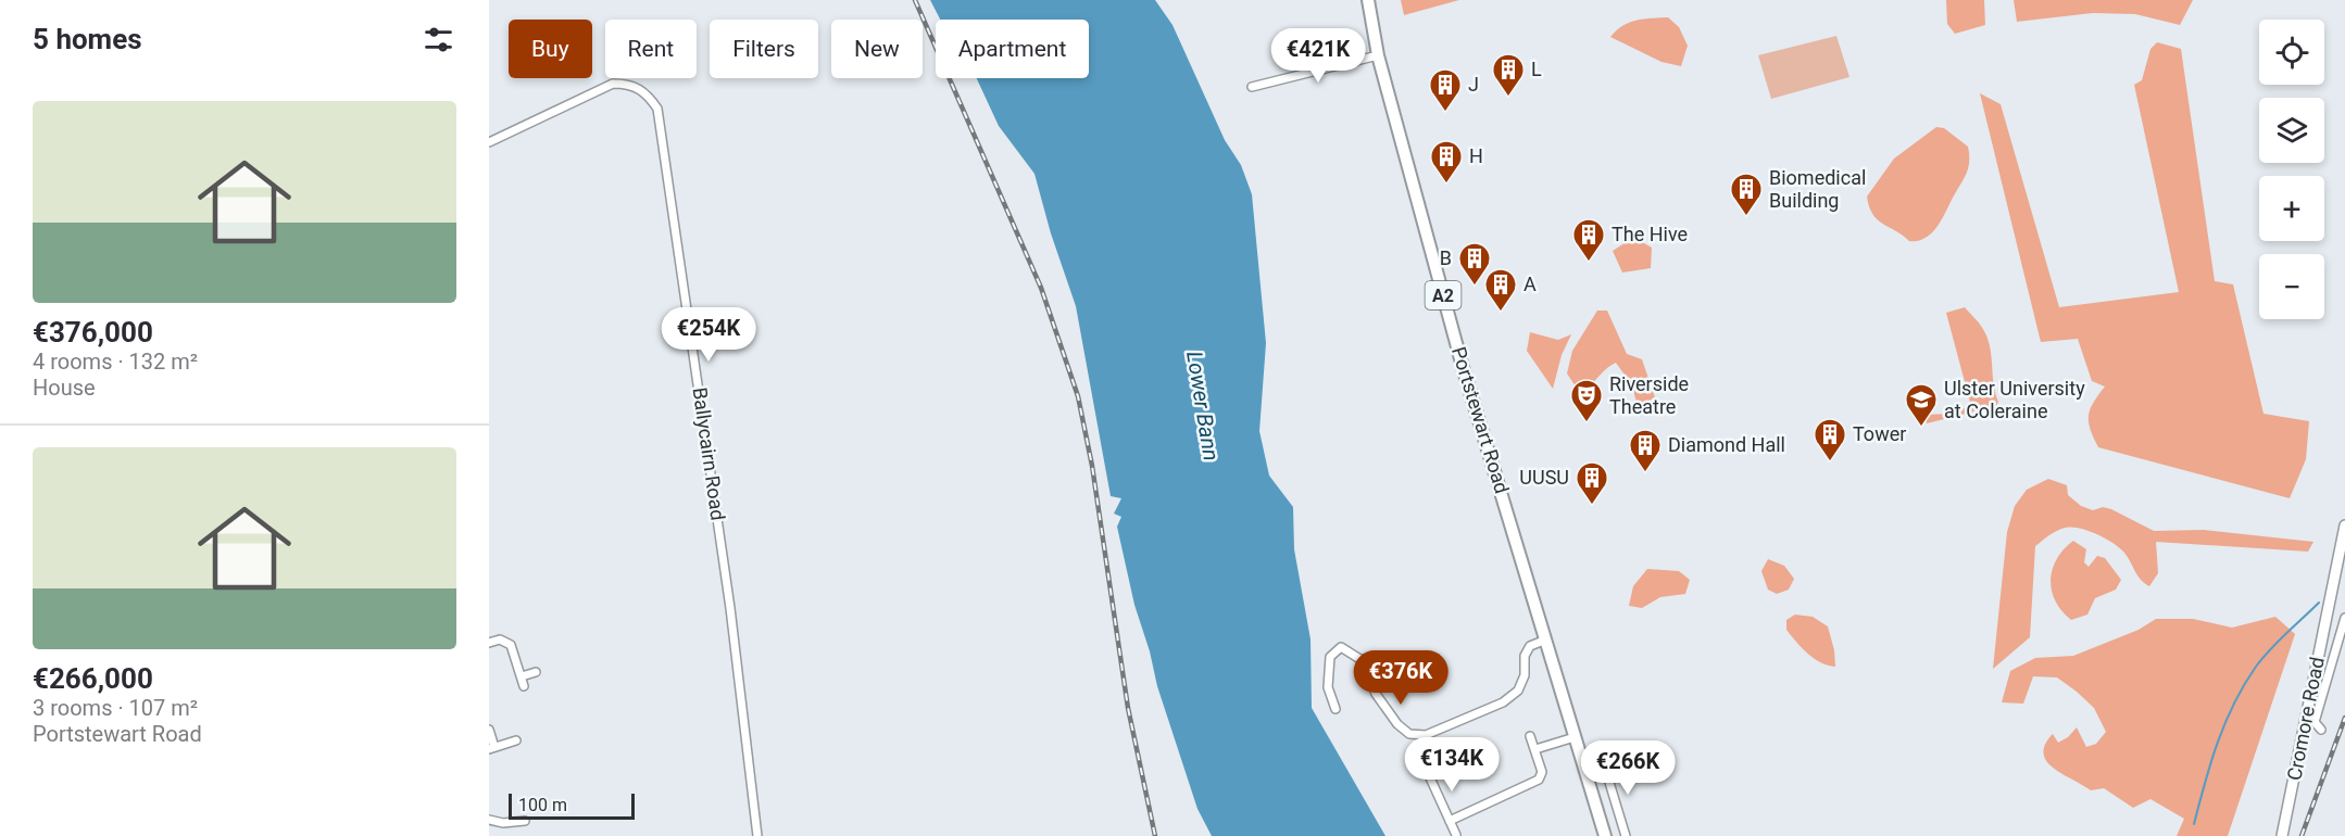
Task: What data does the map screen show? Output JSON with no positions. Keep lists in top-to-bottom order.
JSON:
{
  "streets": {
    "main road": ["A2", "Portstewart Road", "Cromore Road"],
    "street": ["Ballycairn Road"]
  },
  "water": ["Lower Bann"],
  "places": {
    "building": [
      "L",
      "J",
      "H",
      "Biomedical Building",
      "The Hive",
      "B",
      "A",
      "Tower",
      "Diamond Hall",
      "UUSU"
    ],
    "theatre": ["Riverside Theatre"],
    "school or university": ["Ulster University at Coleraine"]
  },
  "scale_bar": "100 m",
  "page": {
    "heading": "5 homes",
    "map_buttons": ["+", "−"],
    "chip": [
      "Buy",
      "Rent",
      "Filters",
      "New",
      "Apartment"
    ],
    "price": [
      "€421K",
      "€254K",
      "€376K",
      "€134K",
      "€266K"
    ],
    "list": [
      {
        "name": "€376,000",
        "note": "4 rooms · 132 m² · House"
      },
      {
        "name": "€266,000",
        "note": "3 rooms · 107 m² · Portstewart Road"
      }
    ],
    "scale": "100 m"
  }
}
